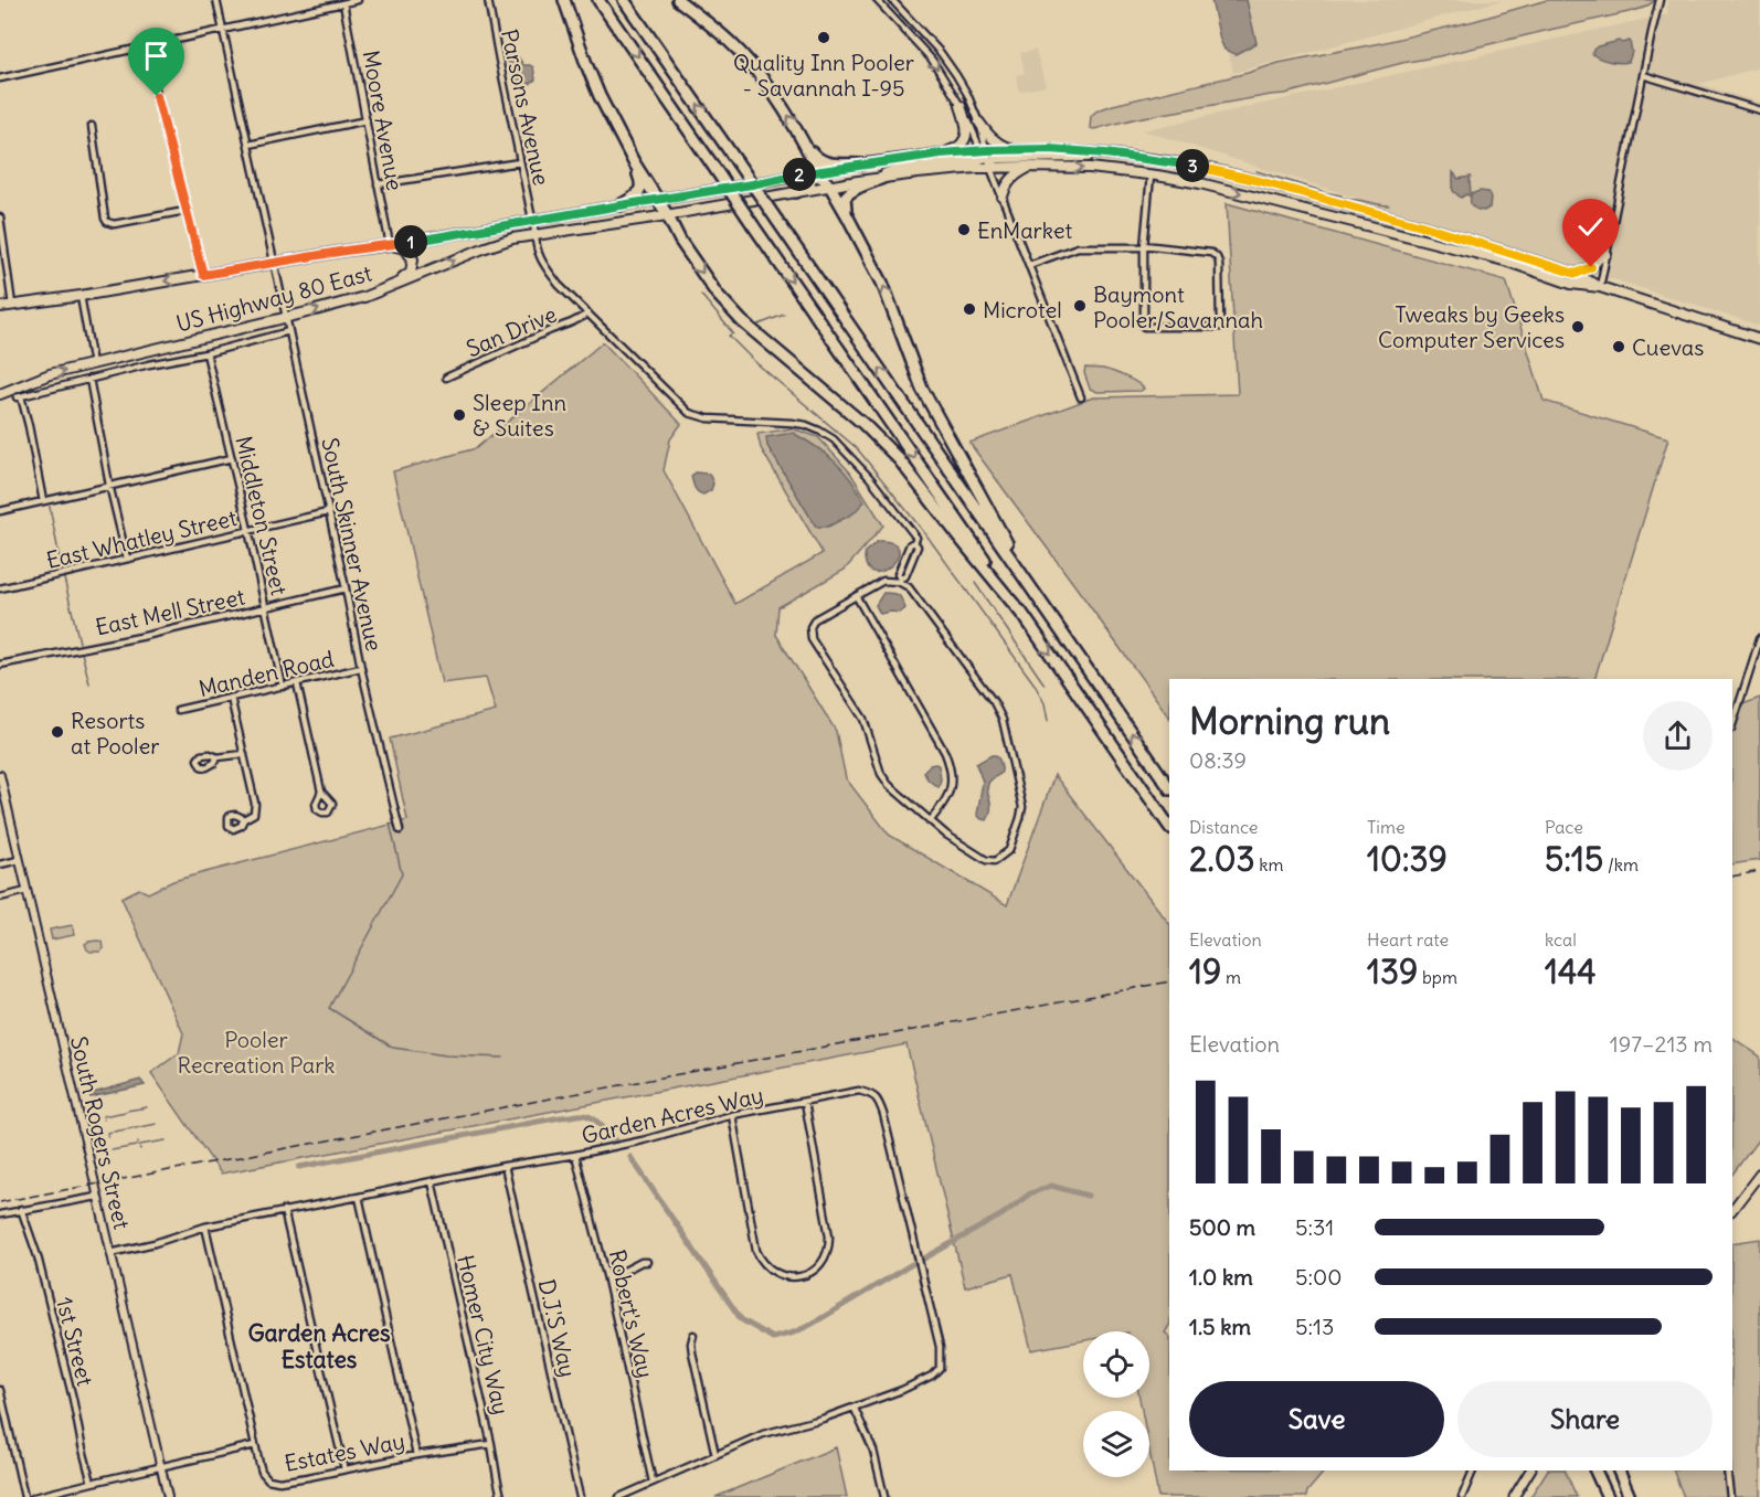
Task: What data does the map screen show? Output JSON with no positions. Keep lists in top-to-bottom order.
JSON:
{
  "streets": {
    "main road": ["US Highway 80 East"],
    "street": [
      "Parsons Avenue",
      "Moore Avenue",
      "San Drive",
      "Middleton Street",
      "East Whatley Street",
      "South Skinner Avenue",
      "East Mell Street",
      "Manden Road",
      "Garden Acres Way",
      "South Rogers Street",
      "Robert's Way",
      "D.J.'S Way",
      "Homer City Way",
      "1st Street",
      "Estates Way"
    ]
  },
  "crossings": [
    ["Parsons Avenue", "US Highway 80 East"],
    ["Parsons Avenue", "San Drive"],
    ["Moore Avenue", "US Highway 80 East"],
    ["US Highway 80 East", "South Skinner Avenue"],
    ["Middleton Street", "East Whatley Street"],
    ["Middleton Street", "East Mell Street"],
    ["Middleton Street", "Manden Road"],
    ["East Whatley Street", "South Skinner Avenue"],
    ["South Skinner Avenue", "East Mell Street"],
    ["South Skinner Avenue", "Manden Road"],
    ["Garden Acres Way", "South Rogers Street"],
    ["Garden Acres Way", "Robert's Way"],
    ["Garden Acres Way", "D.J.'S Way"],
    ["Garden Acres Way", "Homer City Way"],
    ["Garden Acres Way", "Estates Way"],
    ["Homer City Way", "Estates Way"]
  ],
  "districts": ["Garden Acres Estates"],
  "parks": ["Pooler Recreation Park"],
  "places": [
    "Quality Inn Pooler - Savannah I-95",
    "EnMarket",
    "Baymont Pooler/Savannah",
    "Microtel",
    "Tweaks by Geeks Computer Services",
    "Cuevas",
    "Sleep Inn & Suites",
    "Resorts at Pooler"
  ],
  "page": {
    "pins": ["3", "2", "1"],
    "heading": ["Morning run", "08:39"],
    "stats": [
      ["Distance", "2.03 km"],
      ["Time", "10:39"],
      ["Pace", "5:15 /km"],
      ["Elevation", "19 m"],
      ["Heart rate", "139 bpm"],
      ["kcal", "144"]
    ],
    "chart": ["Elevation", "197–213 m"],
    "list": [
      {
        "name": "500 m",
        "note": "5:31"
      },
      {
        "name": "1.0 km",
        "note": "5:00"
      },
      {
        "name": "1.5 km",
        "note": "5:13"
      }
    ],
    "buttons": ["Save", "Share"]
  }
}
